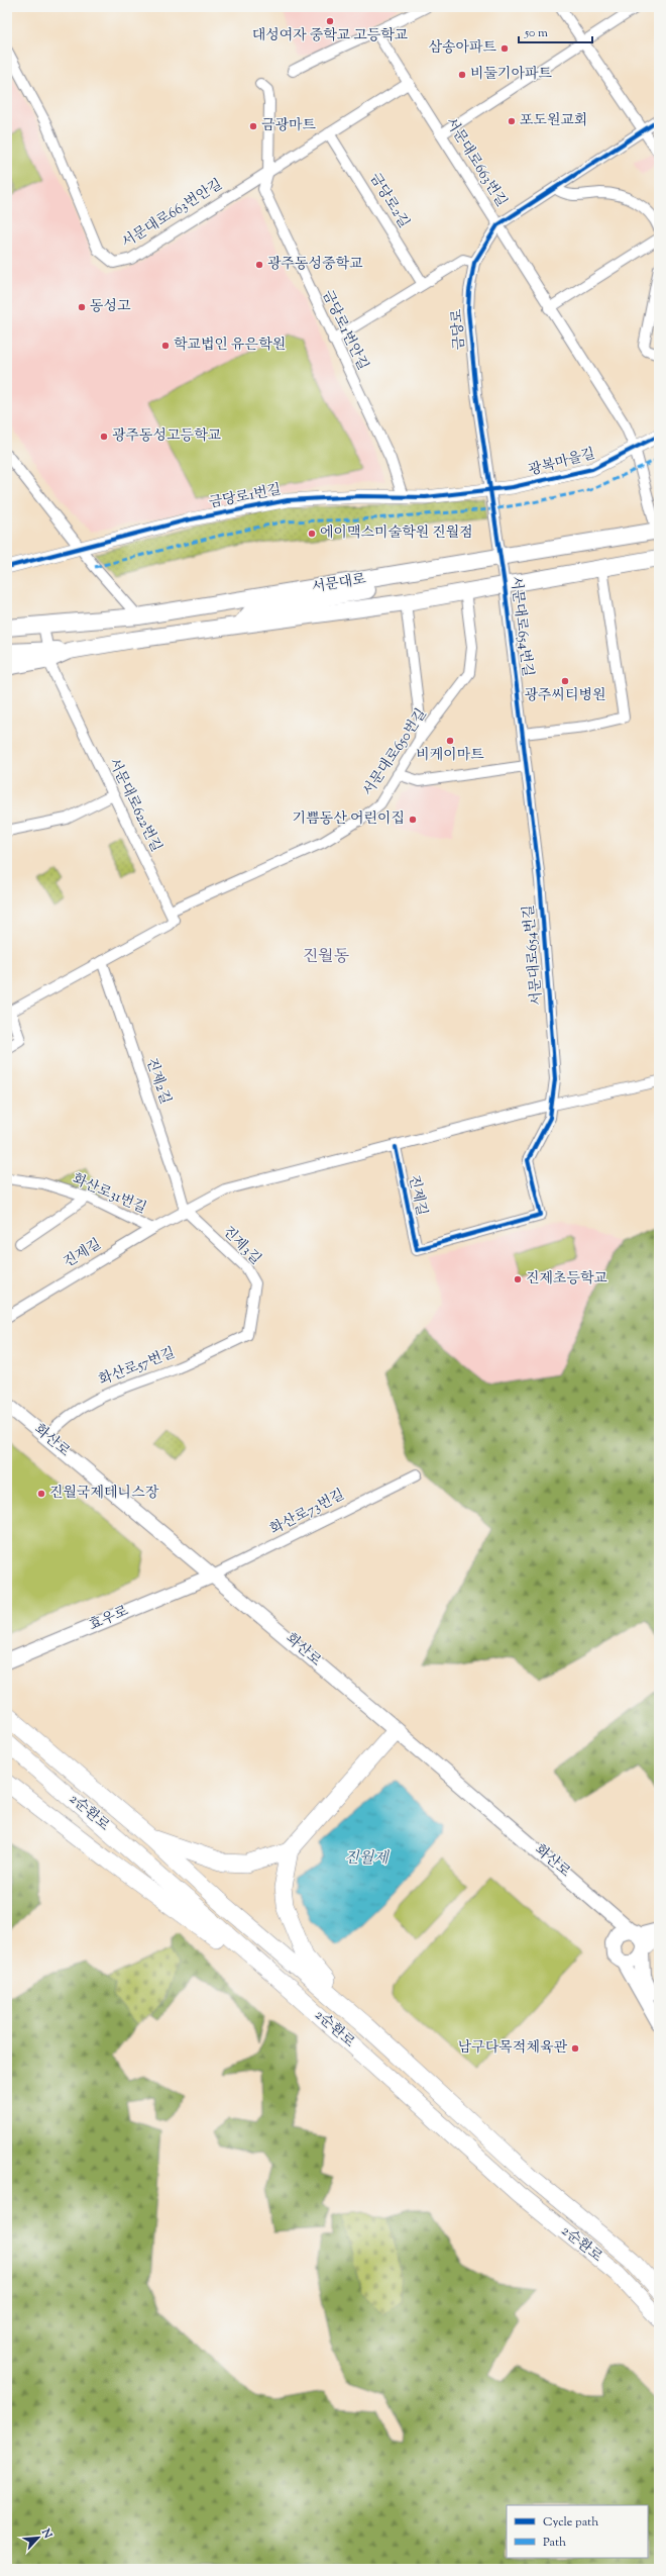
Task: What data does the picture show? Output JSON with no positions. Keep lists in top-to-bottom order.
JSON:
{
  "streets": {
    "highway": ["2순환로"],
    "main road": ["서문대로", "화산로", "효우로"],
    "street": [
      "서문대로663번길",
      "금당로2길",
      "서문대로663번안길",
      "금당로",
      "금당로1번안길",
      "광복마을길",
      "금당로1번길",
      "서문대로654번길",
      "서문대로650번길",
      "서문대로622번길",
      "진제2길",
      "화산로31번길",
      "진제길",
      "진제3길",
      "화산로57번길",
      "화산로73번길"
    ]
  },
  "crossings": [
    ["서문대로663번길", "서문대로663번안길"],
    ["서문대로663번길", "금당로"],
    ["서문대로663번길", "광복마을길"],
    ["서문대로663번길", "서문대로"],
    ["금당로2길", "서문대로663번안길"],
    ["서문대로663번안길", "금당로1번안길"],
    ["금당로", "광복마을길"],
    ["금당로", "금당로1번길"],
    ["금당로", "서문대로"],
    ["금당로", "서문대로654번길"],
    ["금당로1번안길", "금당로1번길"],
    ["광복마을길", "금당로1번길"],
    ["서문대로", "서문대로654번길"],
    ["서문대로", "서문대로650번길"],
    ["서문대로", "서문대로622번길"],
    ["서문대로654번길", "진제길"],
    ["서문대로650번길", "서문대로622번길"],
    ["진제2길", "진제길"],
    ["진제2길", "진제3길"],
    ["화산로31번길", "진제길"],
    ["진제길", "진제3길"],
    ["진제3길", "화산로57번길"],
    ["화산로57번길", "화산로"],
    ["화산로", "화산로73번길"],
    ["화산로", "효우로"],
    ["화산로73번길", "효우로"]
  ],
  "districts": ["진월동"],
  "water": ["진월제"],
  "places": [
    "대성여자 중학교 고등학교",
    "삼송아파트",
    "비둘기아파트",
    "포도원교회",
    "금광마트",
    "광주동성중학교",
    "동성고",
    "학교법인 유은학원",
    "광주동성고등학교",
    "에이맥스미술학원 진월점",
    "광주씨티병원",
    "비케이마트",
    "기쁨동산 어린이집",
    "진제초등학교",
    "진월국제테니스장",
    "남구다목적체육관"
  ],
  "legend": ["Cycle path", "Path"],
  "scale_bar": "50 m",
  "north": "top right"
}
